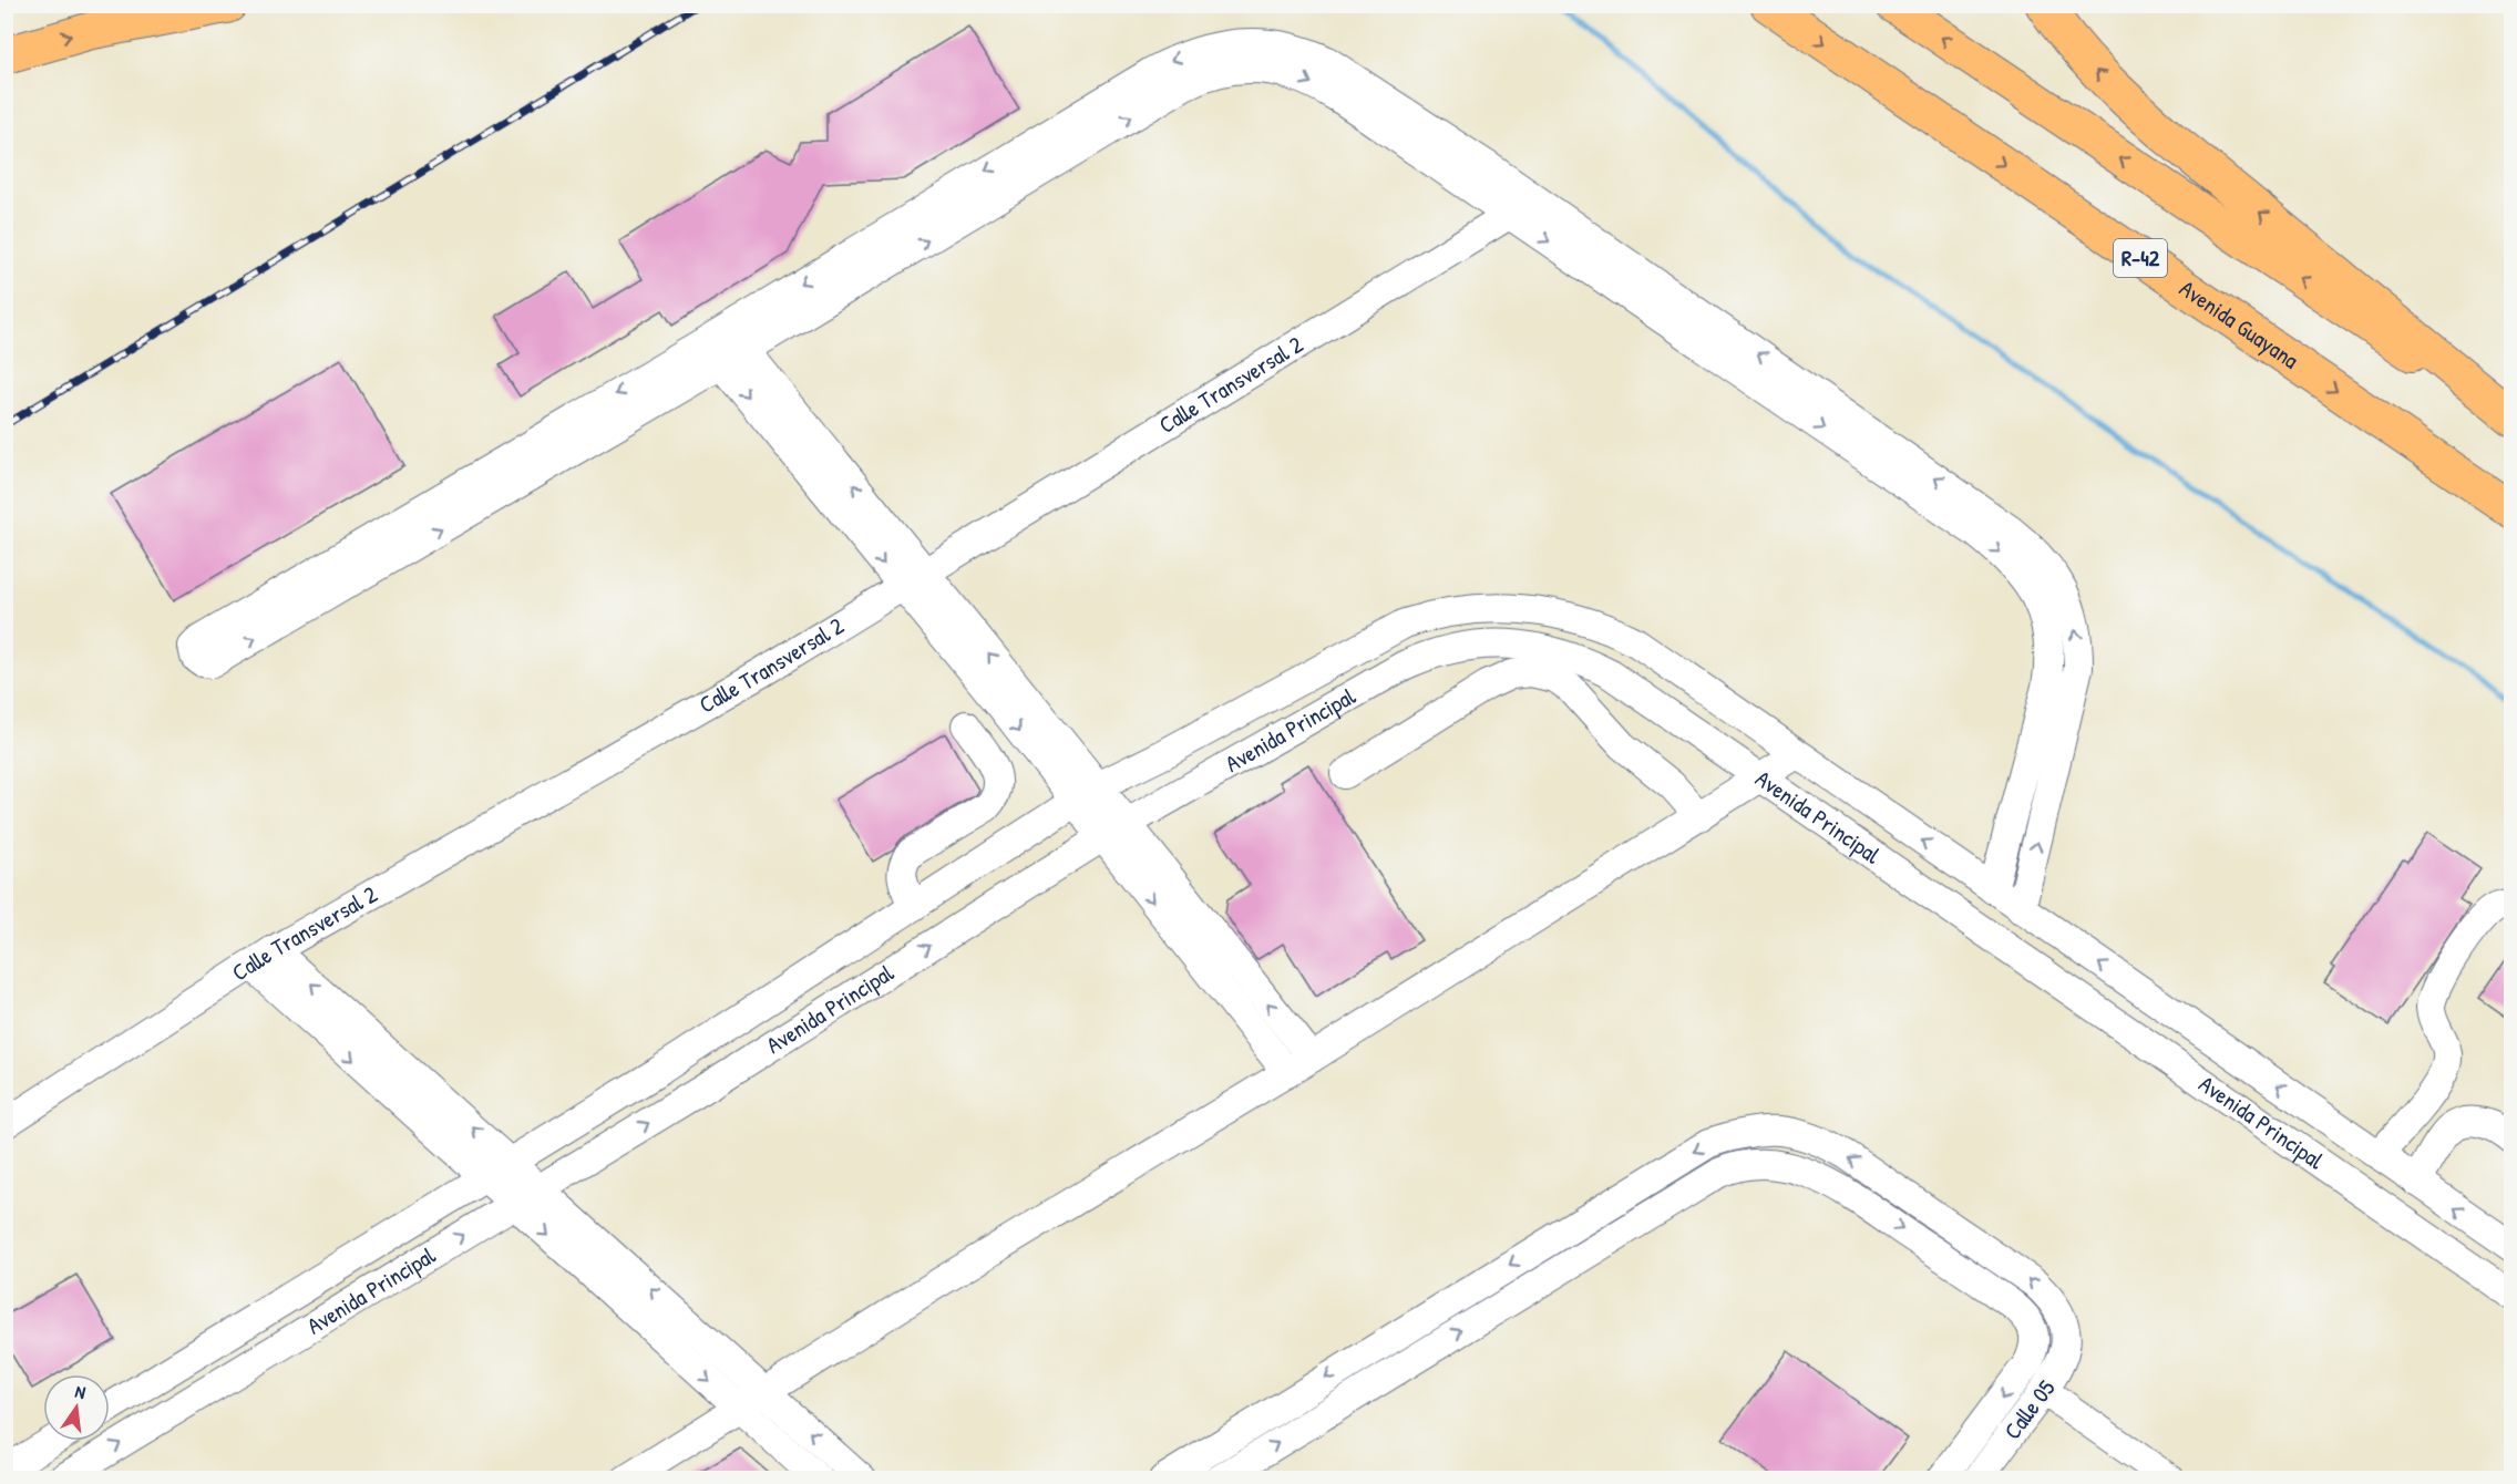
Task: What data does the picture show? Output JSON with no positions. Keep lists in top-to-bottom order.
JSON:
{
  "streets": {
    "main road": ["R-42", "Avenida Guayana"],
    "street": ["Calle Transversal 2", "Avenida Principal", "Calle 05"]
  },
  "north": "top"
}
